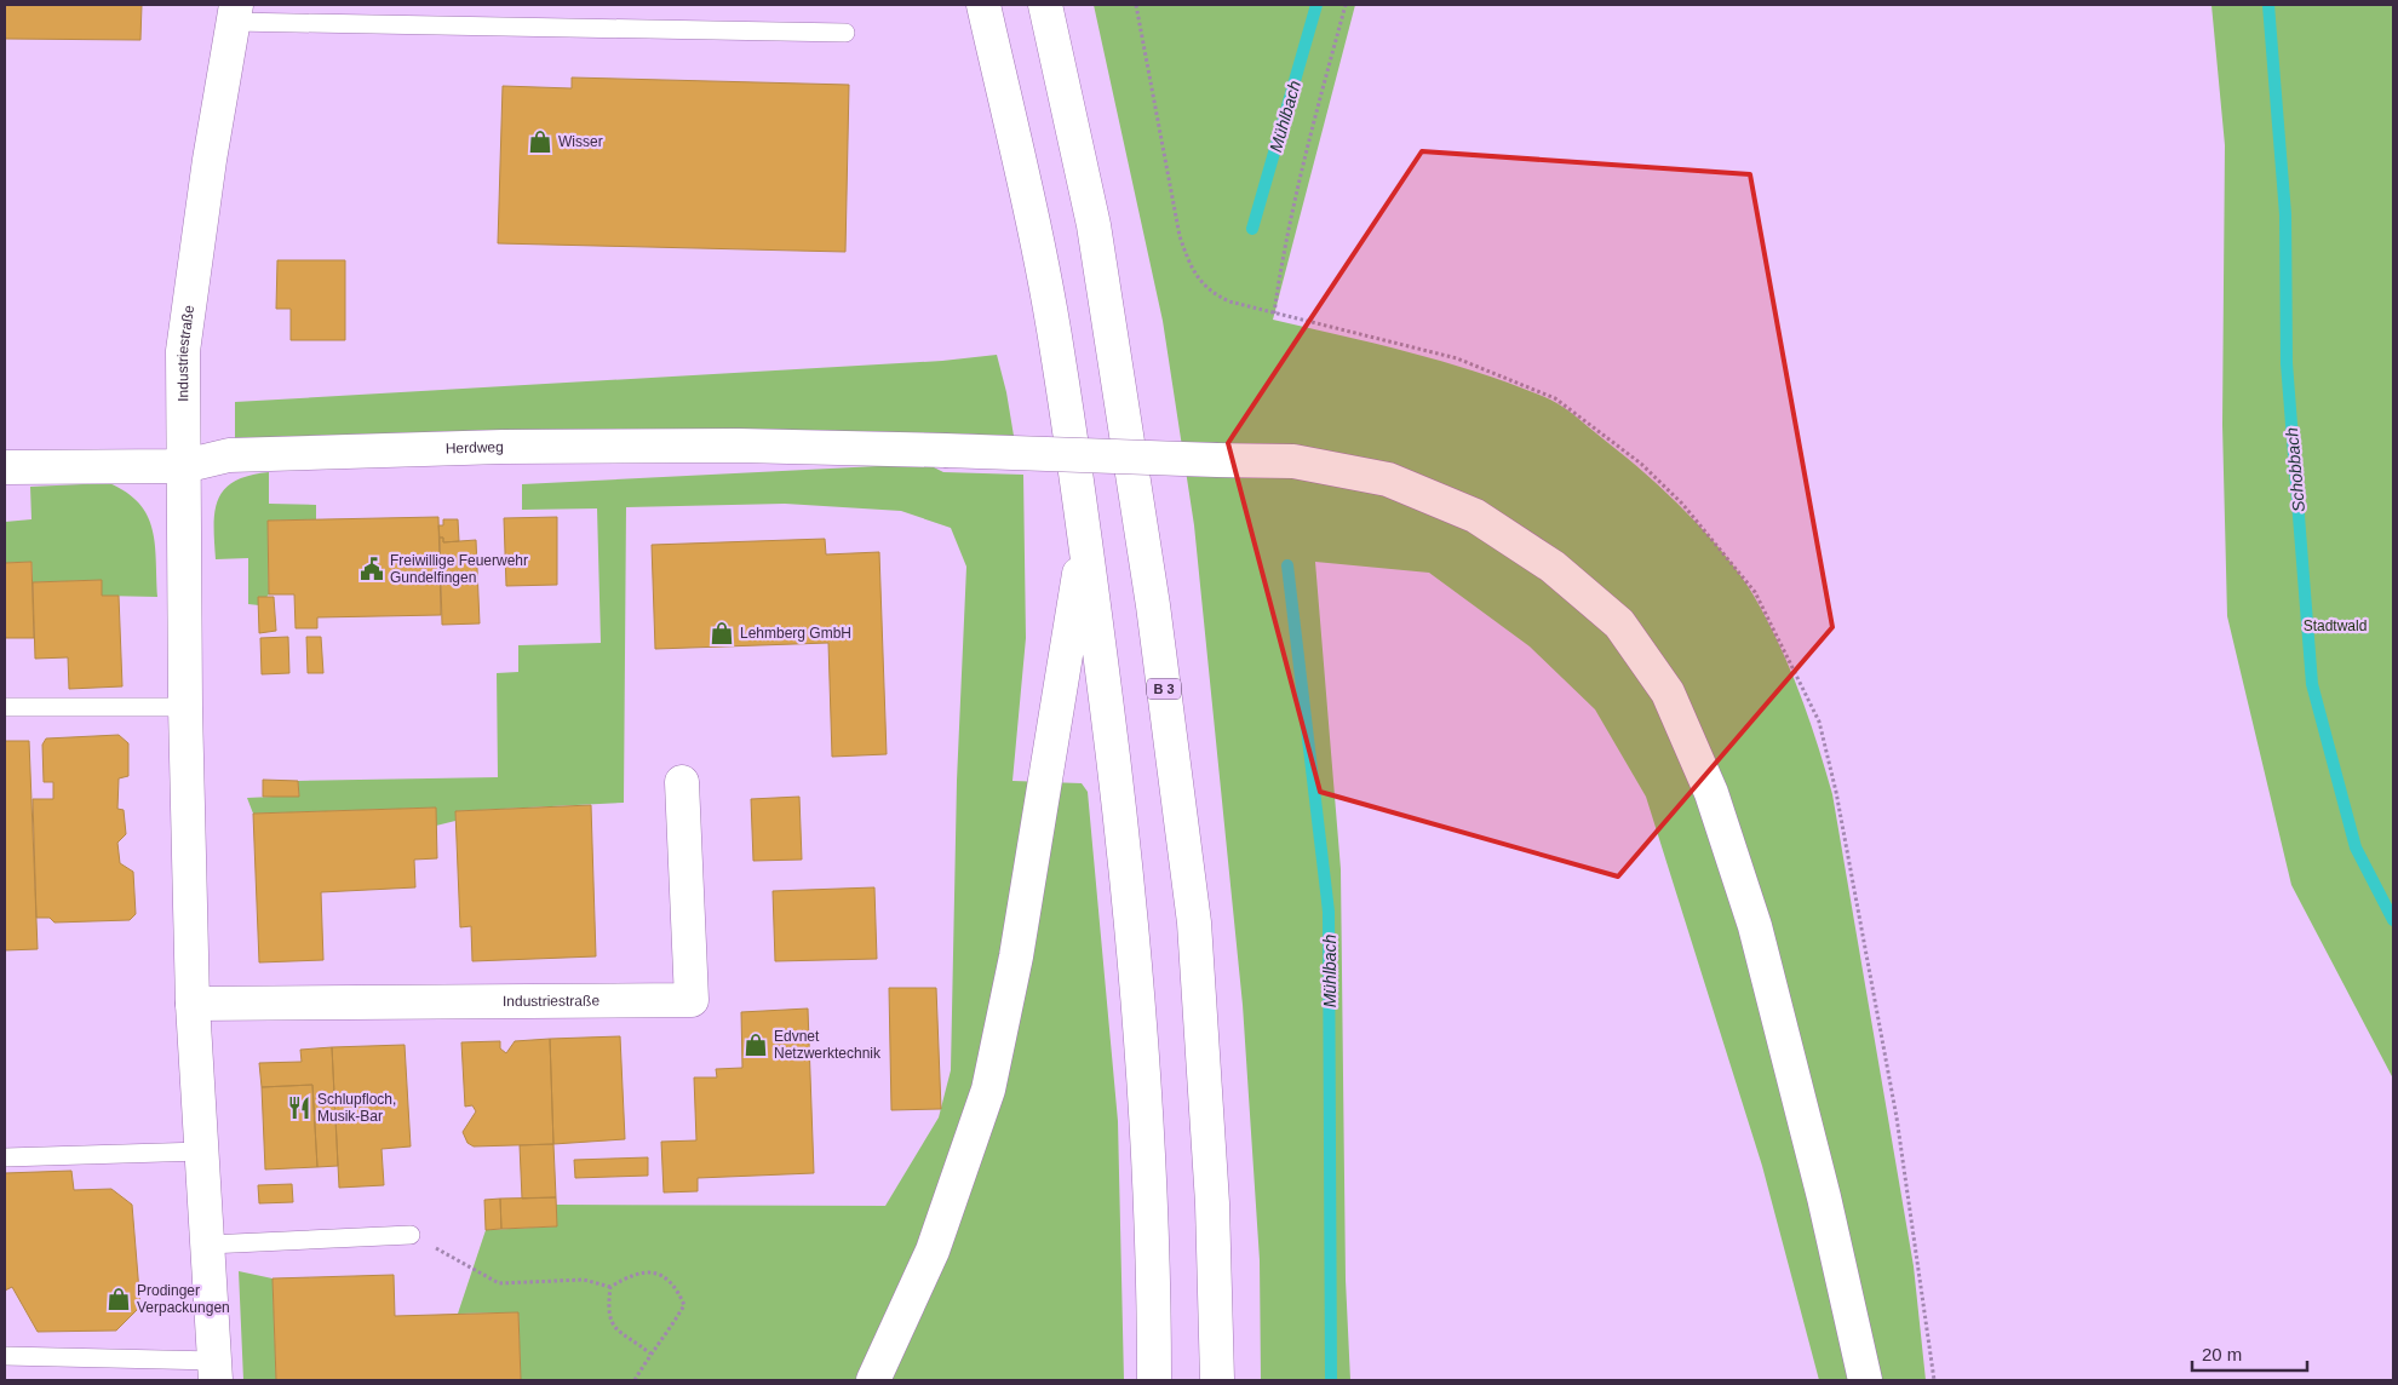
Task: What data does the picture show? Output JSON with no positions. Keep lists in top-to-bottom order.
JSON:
{
  "streets": {
    "main road": ["Industriestraße", "Herdweg", "B 3"]
  },
  "crossings": [
    ["Industriestraße", "Herdweg"]
  ],
  "water": ["Mühlbach", "Schobbach"],
  "parks": ["Stadtwald"],
  "places": {
    "shop": [
      "Wisser",
      "Lehmberg GmbH",
      "Edvnet Netzwerktechnik",
      "Prodinger Verpackungen"
    ],
    "public building": ["Freiwillige Feuerwehr Gundelfingen"],
    "restaurant": ["Schlupfloch, Musik-Bar"]
  },
  "scale_bar": "20 m"
}
